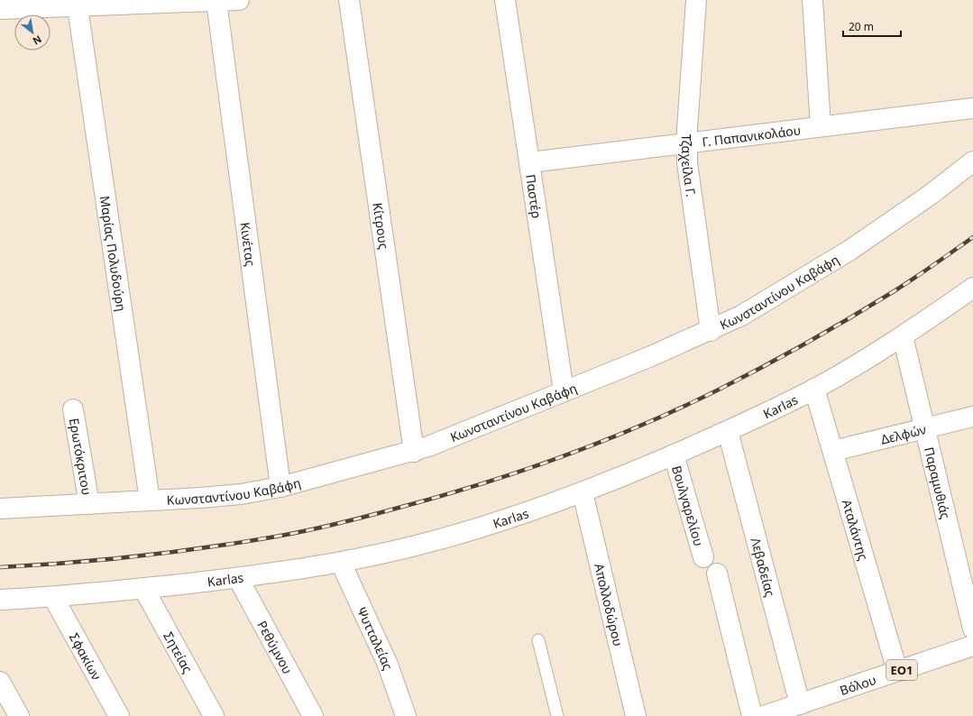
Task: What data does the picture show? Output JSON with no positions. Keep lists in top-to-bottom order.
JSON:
{
  "streets": {
    "street": [
      "Γ. Παπανικολάου",
      "Τζαχείλα Γ.",
      "Παστέρ",
      "Κίτρους",
      "Κινέτας",
      "Μαρίας Πολυδούρη",
      "Κωνσταντίνου Καβάφη",
      "Karlas",
      "Δελφών",
      "Ερωτόκριτου",
      "Παραμυθιάς",
      "Βουλγαρελίου",
      "Αταλάντης",
      "Λεβαδείας",
      "Απολλοδώρου",
      "Ψυτταλείας",
      "Ρεθύμνου",
      "Σητείας",
      "Σφακίων",
      "ΕΟ1",
      "Βόλου"
    ]
  },
  "crossings": [
    ["Γ. Παπανικολάου", "Τζαχείλα Γ."],
    ["Γ. Παπανικολάου", "Παστέρ"],
    ["Τζαχείλα Γ.", "Κωνσταντίνου Καβάφη"],
    ["Παστέρ", "Κωνσταντίνου Καβάφη"],
    ["Κίτρους", "Κωνσταντίνου Καβάφη"],
    ["Κινέτας", "Κωνσταντίνου Καβάφη"],
    ["Μαρίας Πολυδούρη", "Κωνσταντίνου Καβάφη"],
    ["Κωνσταντίνου Καβάφη", "Ερωτόκριτου"],
    ["Karlas", "Παραμυθιάς"],
    ["Karlas", "Βουλγαρελίου"],
    ["Karlas", "Αταλάντης"],
    ["Karlas", "Λεβαδείας"],
    ["Karlas", "Απολλοδώρου"],
    ["Karlas", "Ψυτταλείας"],
    ["Karlas", "Ρεθύμνου"],
    ["Karlas", "Σητείας"],
    ["Karlas", "Σφακίων"],
    ["Δελφών", "Παραμυθιάς"],
    ["Δελφών", "Αταλάντης"],
    ["Αταλάντης", "Βόλου"],
    ["Λεβαδείας", "Βόλου"]
  ],
  "scale_bar": "20 m",
  "north": "bottom right"
}
